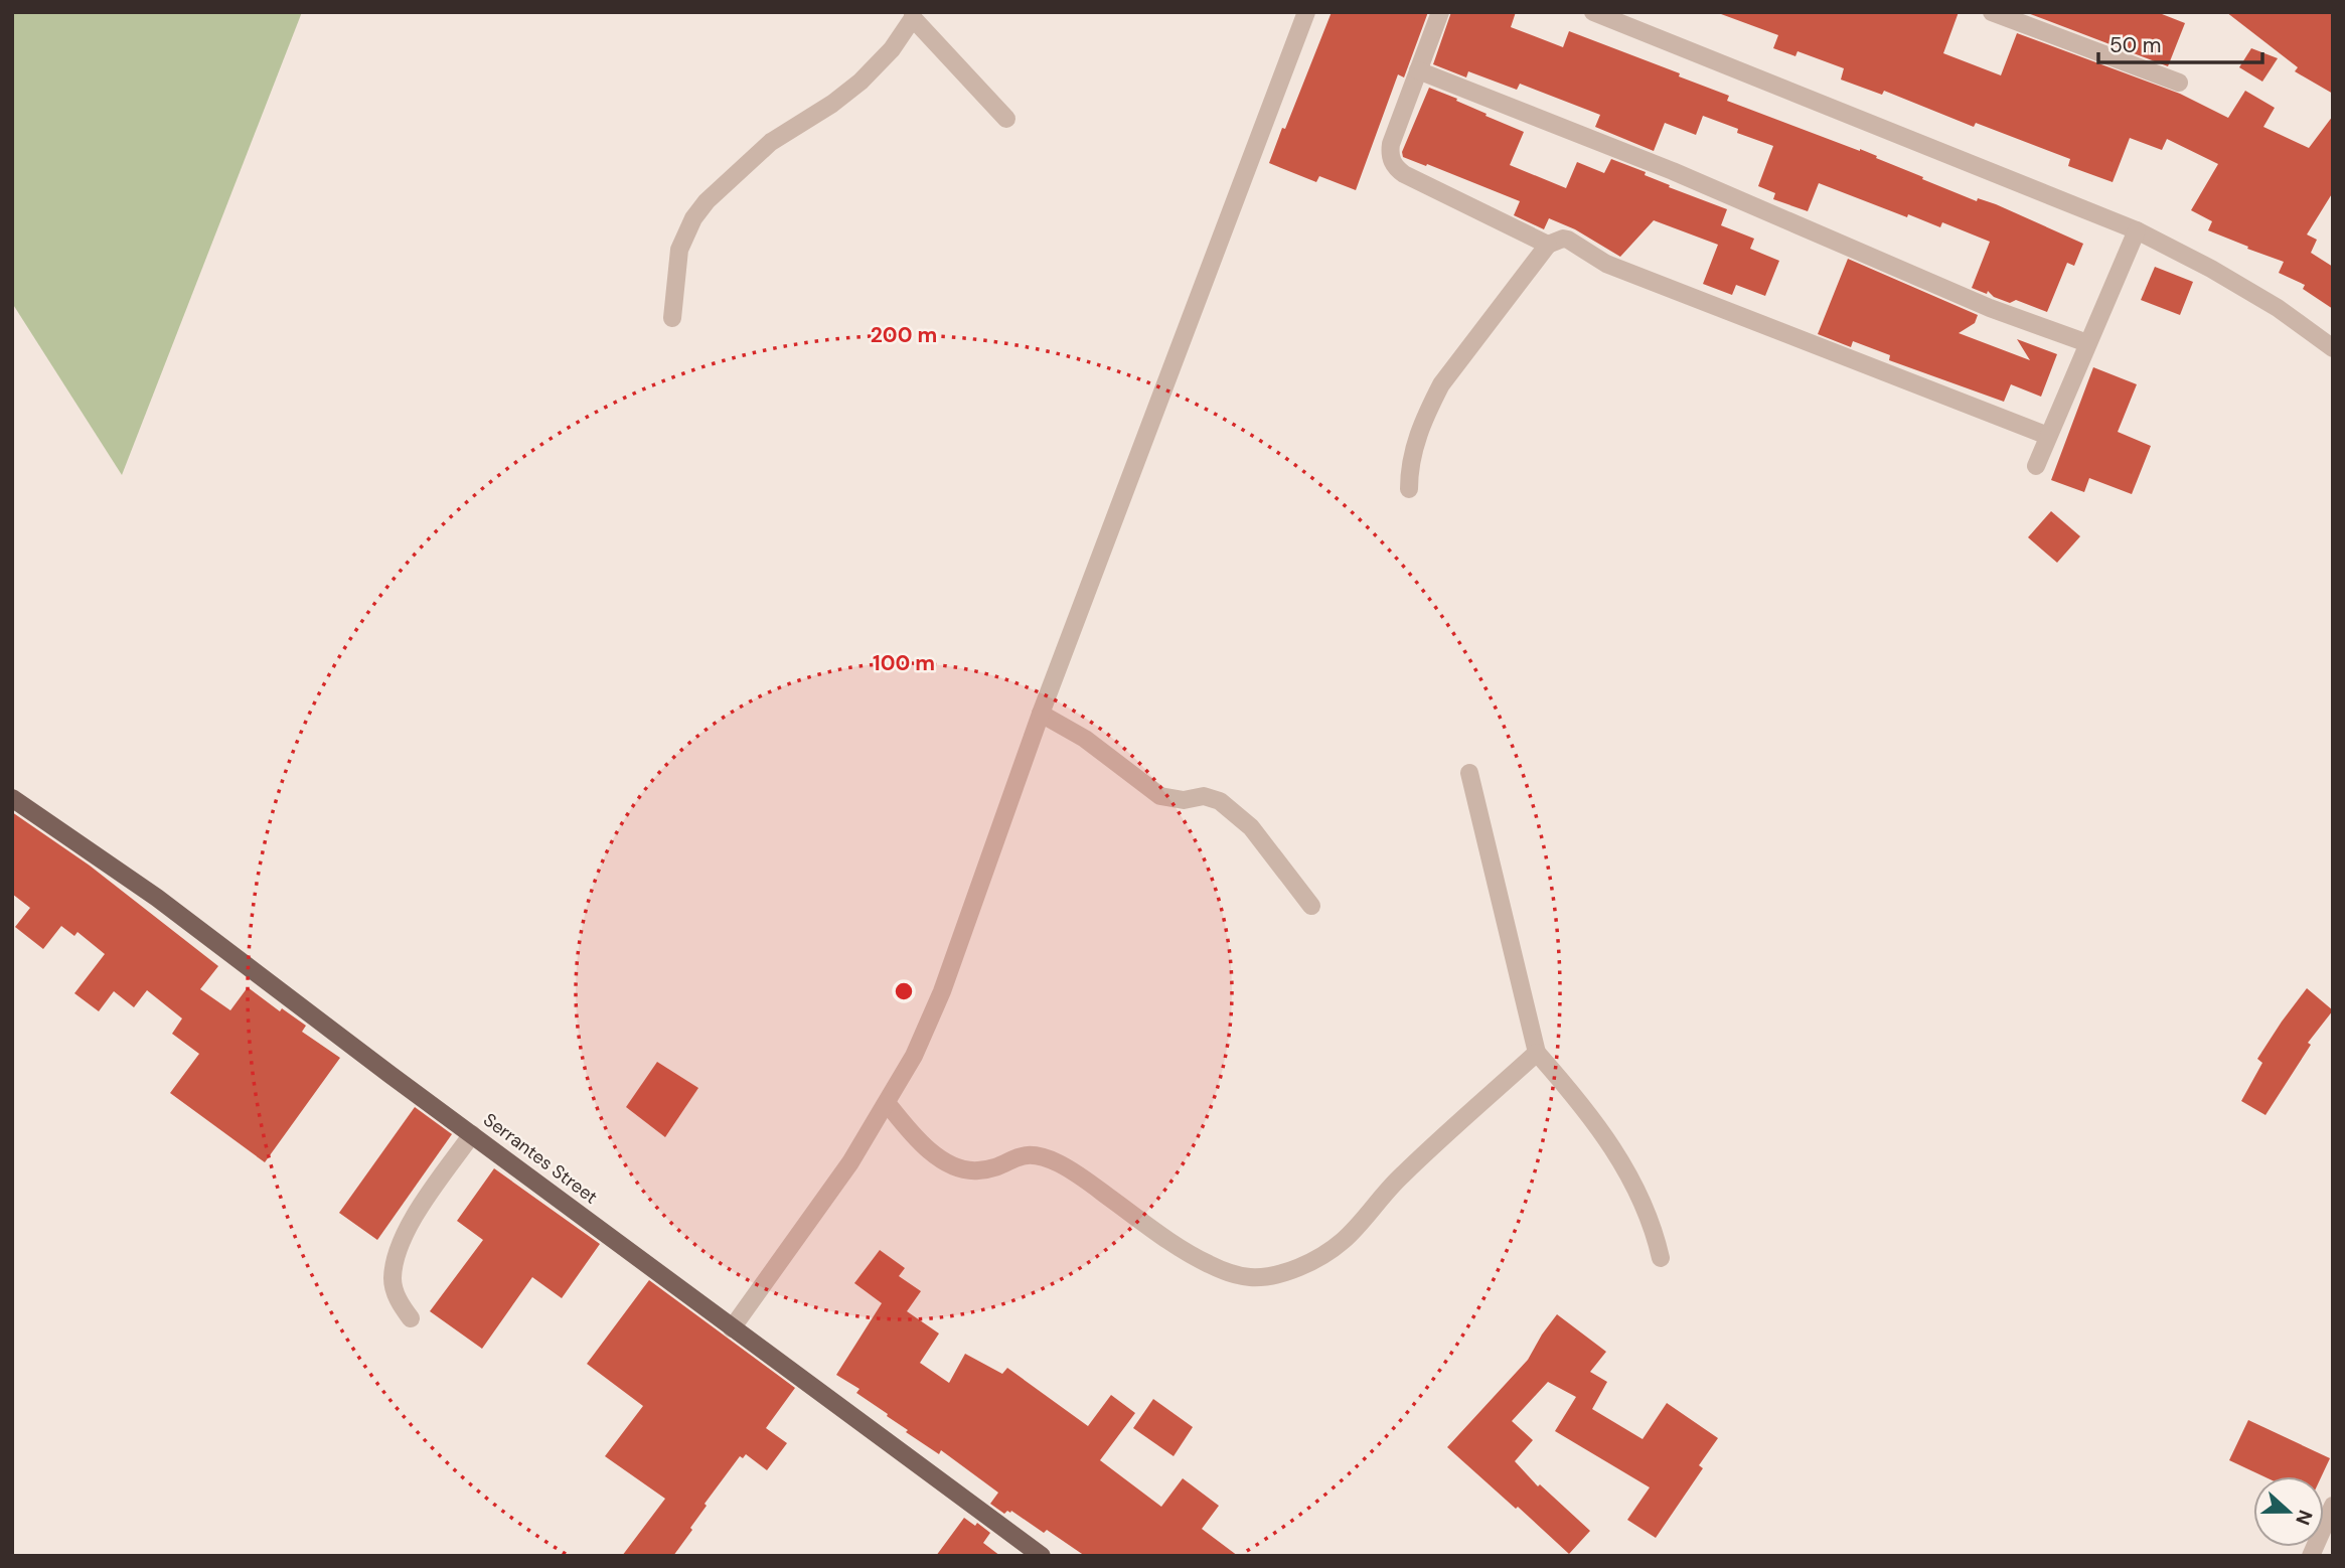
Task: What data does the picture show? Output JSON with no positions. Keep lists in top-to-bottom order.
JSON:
{
  "streets": {
    "main road": ["Serrantes Street"]
  },
  "scale_bar": "50 m",
  "north": "right",
  "rings": ["200 m", "100 m"]
}
